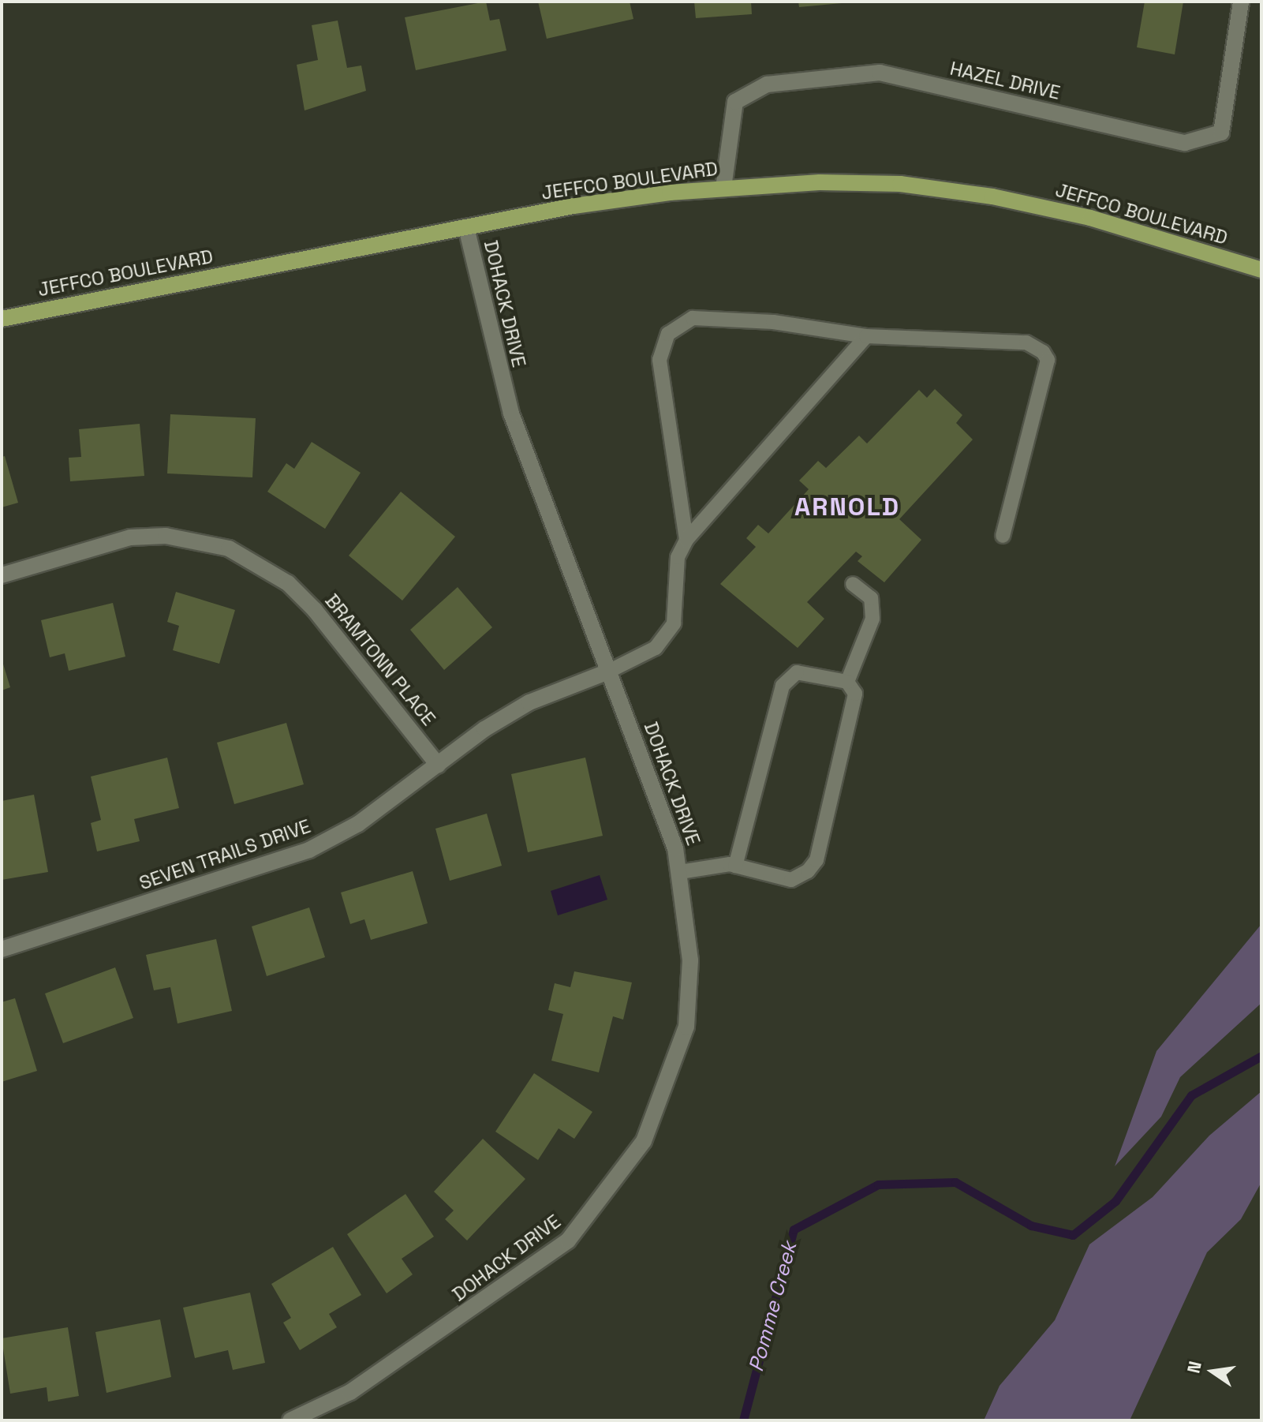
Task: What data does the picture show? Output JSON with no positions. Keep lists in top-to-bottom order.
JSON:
{
  "streets": {
    "main road": ["JEFFCO BOULEVARD"],
    "street": [
      "HAZEL DRIVE",
      "DOHACK DRIVE",
      "BRAMTONN PLACE",
      "SEVEN TRAILS DRIVE"
    ]
  },
  "crossings": [
    ["HAZEL DRIVE", "JEFFCO BOULEVARD"],
    ["JEFFCO BOULEVARD", "DOHACK DRIVE"],
    ["DOHACK DRIVE", "SEVEN TRAILS DRIVE"],
    ["BRAMTONN PLACE", "SEVEN TRAILS DRIVE"]
  ],
  "districts": ["ARNOLD"],
  "water": ["Pomme Creek"],
  "north": "left"
}
